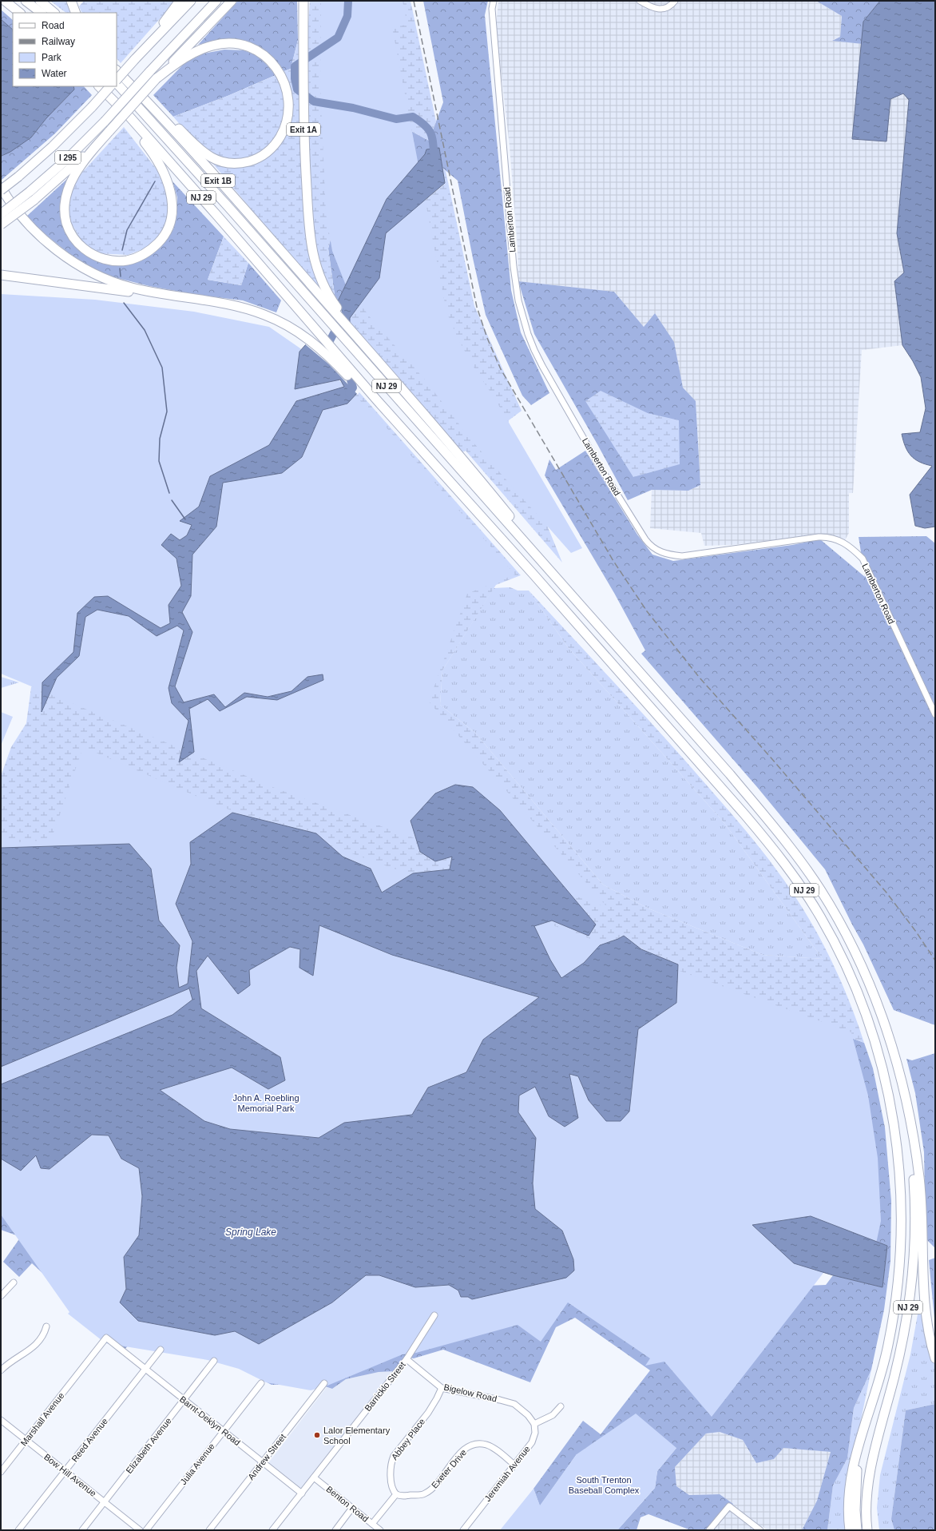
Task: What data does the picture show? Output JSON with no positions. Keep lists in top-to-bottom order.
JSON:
{
  "streets": {
    "highway": [
      "Exit 1A",
      "I 295",
      "Exit 1B",
      "NJ 29"
    ],
    "street": [
      "Lamberton Road",
      "Barricklo Street",
      "Bigelow Road",
      "Marshall Avenue",
      "Barnt-Deklyn Road",
      "Abbey Place",
      "Reed Avenue",
      "Elizabeth Avenue",
      "Andrew Street",
      "Julia Avenue",
      "Exeter Drive",
      "Jeremiah Avenue",
      "Bow Hill Avenue",
      "Benton Road"
    ]
  },
  "crossings": [
    ["Exit 1A", "Exit 1B"],
    ["Exit 1B", "NJ 29"],
    ["Barricklo Street", "Bigelow Road"],
    ["Barricklo Street", "Barnt-Deklyn Road"],
    ["Barricklo Street", "Benton Road"],
    ["Bigelow Road", "Abbey Place"],
    ["Bigelow Road", "Jeremiah Avenue"],
    ["Marshall Avenue", "Barnt-Deklyn Road"],
    ["Marshall Avenue", "Bow Hill Avenue"],
    ["Barnt-Deklyn Road", "Reed Avenue"],
    ["Barnt-Deklyn Road", "Elizabeth Avenue"],
    ["Barnt-Deklyn Road", "Andrew Street"],
    ["Barnt-Deklyn Road", "Julia Avenue"],
    ["Abbey Place", "Exeter Drive"],
    ["Reed Avenue", "Bow Hill Avenue"],
    ["Elizabeth Avenue", "Bow Hill Avenue"],
    ["Exeter Drive", "Jeremiah Avenue"]
  ],
  "water": ["Spring Lake"],
  "parks": ["John A. Roebling Memorial Park", "South Trenton Baseball Complex"],
  "places": ["Lalor Elementary School"],
  "legend": [
    "Road",
    "Railway",
    "Park",
    "Water"
  ]
}
